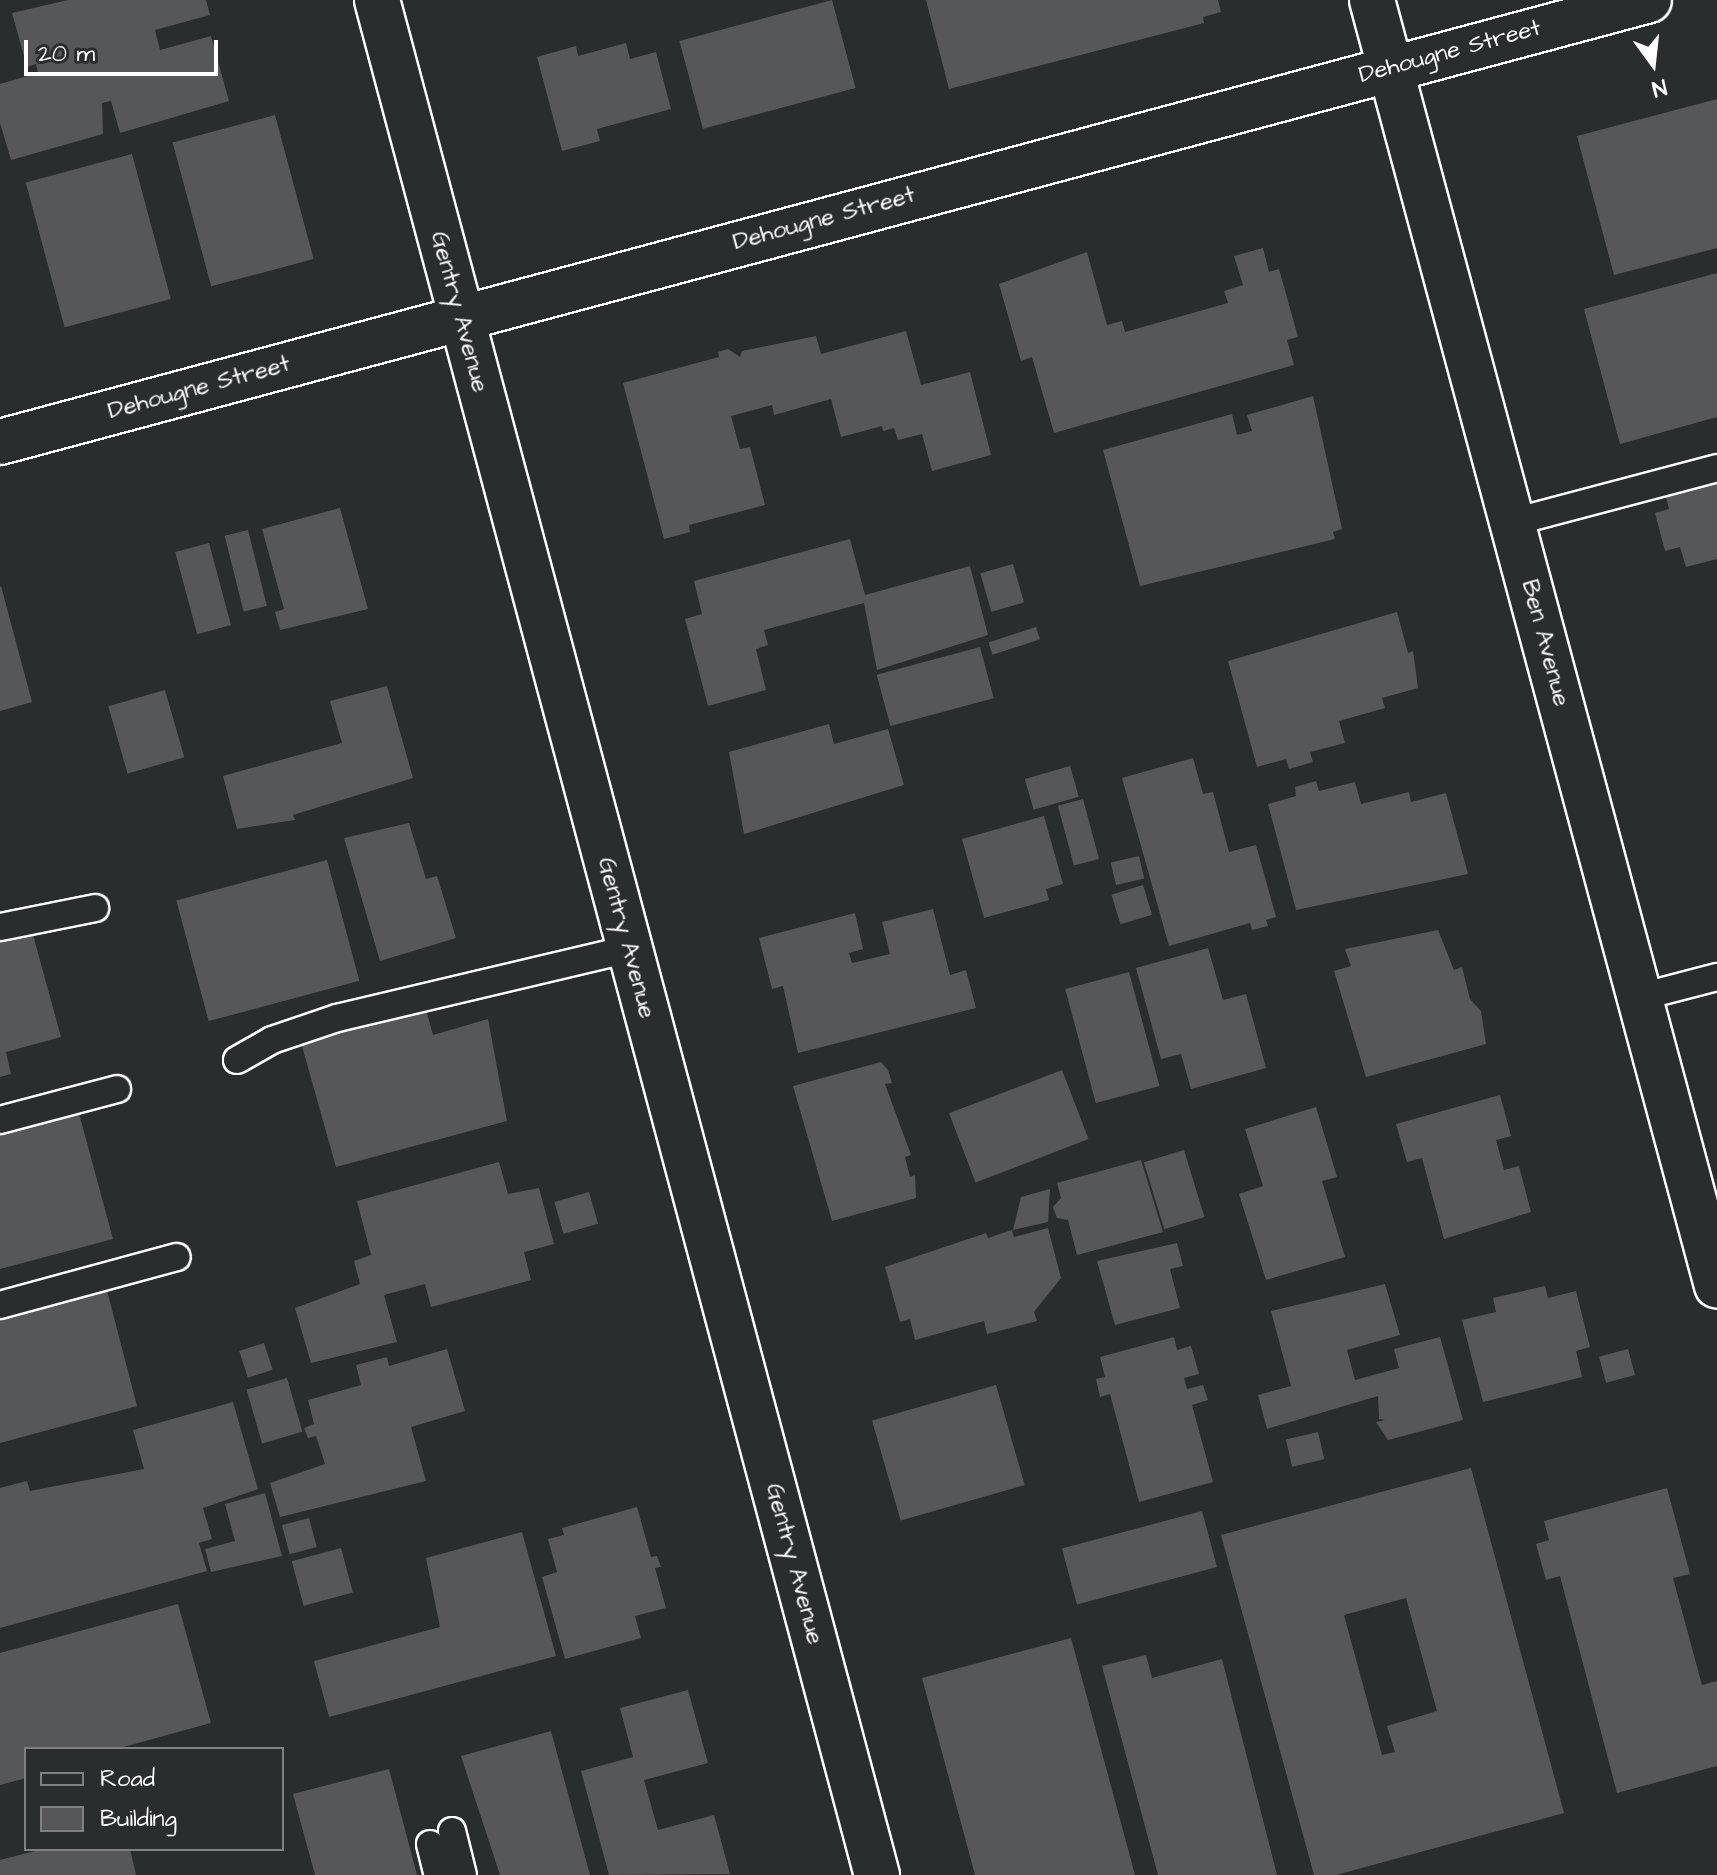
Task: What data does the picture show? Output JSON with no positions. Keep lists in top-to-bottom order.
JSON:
{
  "streets": {
    "street": ["Dehougne Street", "Gentry Avenue", "Ben Avenue"]
  },
  "crossings": [
    ["Dehougne Street", "Gentry Avenue"],
    ["Dehougne Street", "Ben Avenue"]
  ],
  "legend": ["Road", "Building"],
  "scale_bar": "20 m",
  "north": "bottom"
}
